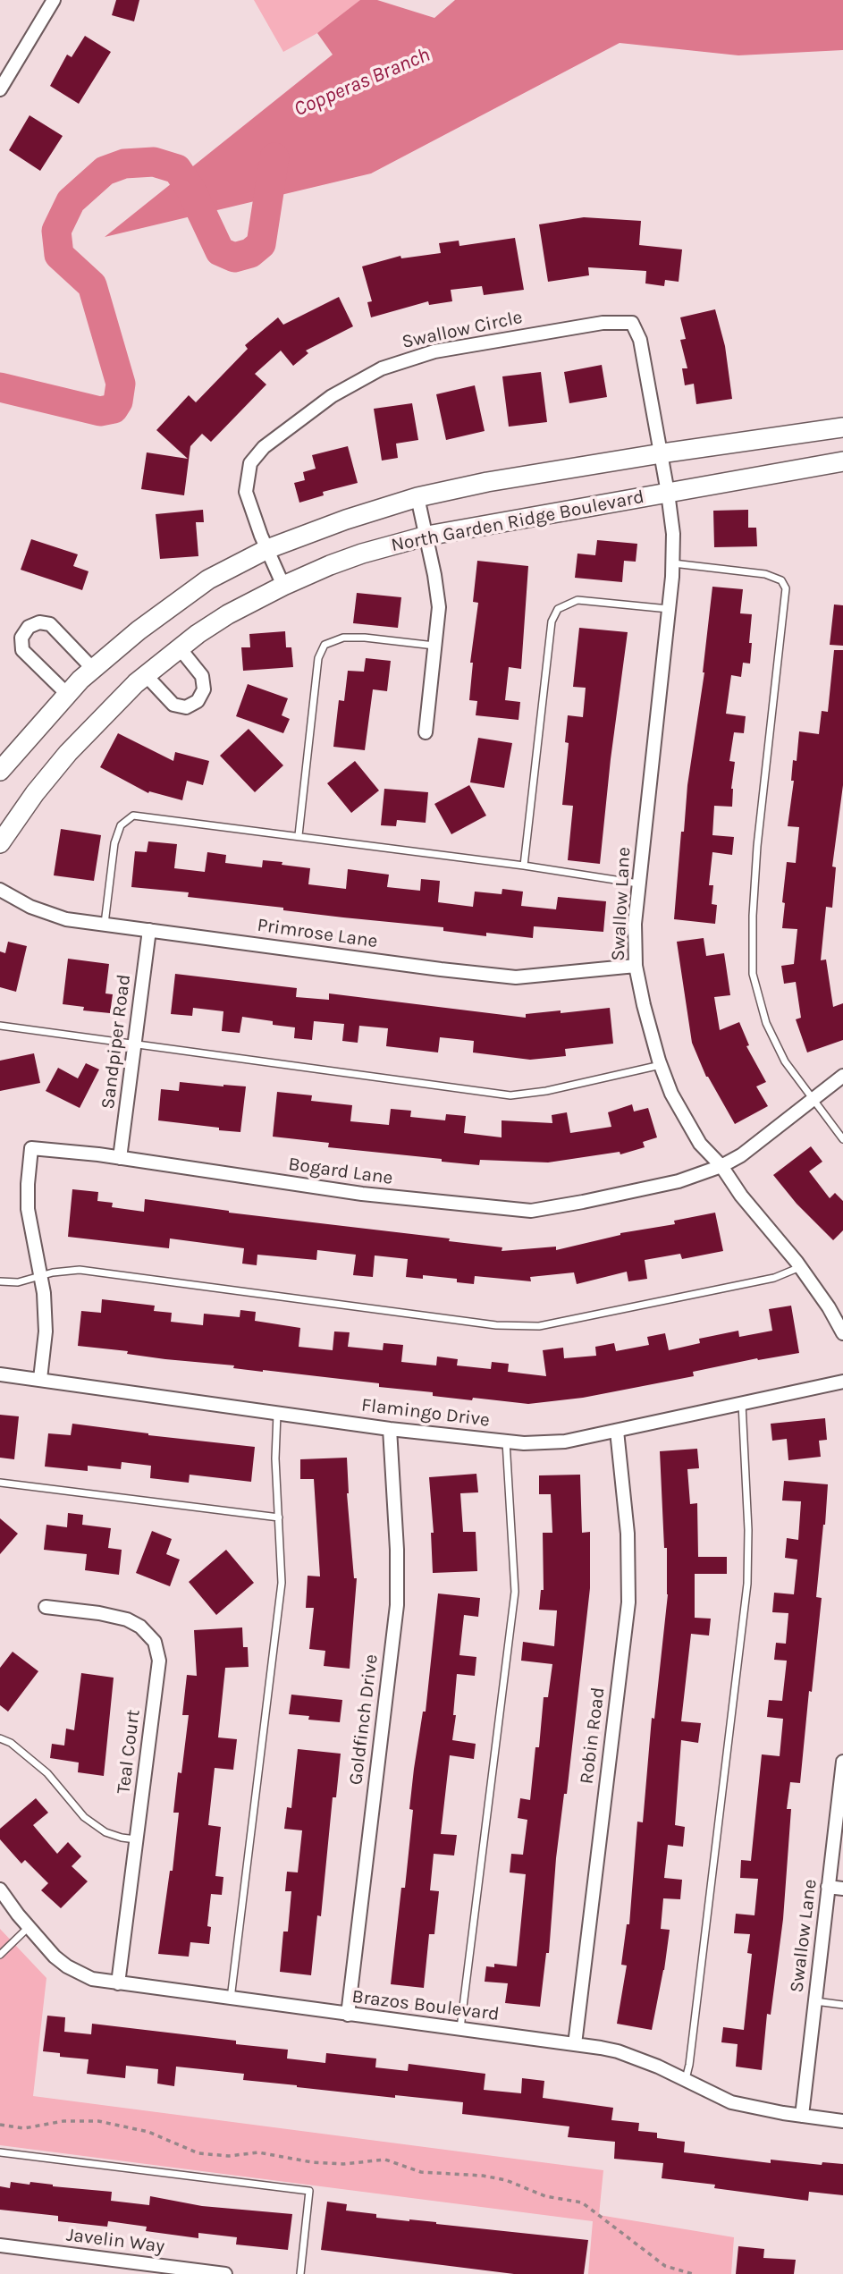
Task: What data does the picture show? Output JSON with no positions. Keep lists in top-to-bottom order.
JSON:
{
  "streets": {
    "main road": ["North Garden Ridge Boulevard"],
    "street": [
      "Swallow Circle",
      "Swallow Lane",
      "Primrose Lane",
      "Sandpiper Road",
      "Bogard Lane",
      "Flamingo Drive",
      "Goldfinch Drive",
      "Robin Road",
      "Teal Court",
      "Brazos Boulevard",
      "Javelin Way"
    ]
  },
  "crossings": [
    ["Swallow Circle", "North Garden Ridge Boulevard"],
    ["Swallow Circle", "Swallow Lane"],
    ["North Garden Ridge Boulevard", "Swallow Lane"],
    ["Swallow Lane", "Primrose Lane"],
    ["Swallow Lane", "Bogard Lane"],
    ["Swallow Lane", "Brazos Boulevard"],
    ["Primrose Lane", "Sandpiper Road"],
    ["Sandpiper Road", "Bogard Lane"],
    ["Bogard Lane", "Flamingo Drive"],
    ["Flamingo Drive", "Goldfinch Drive"],
    ["Flamingo Drive", "Robin Road"],
    ["Goldfinch Drive", "Brazos Boulevard"],
    ["Robin Road", "Brazos Boulevard"],
    ["Teal Court", "Brazos Boulevard"]
  ],
  "water": ["Copperas Branch"]
}
